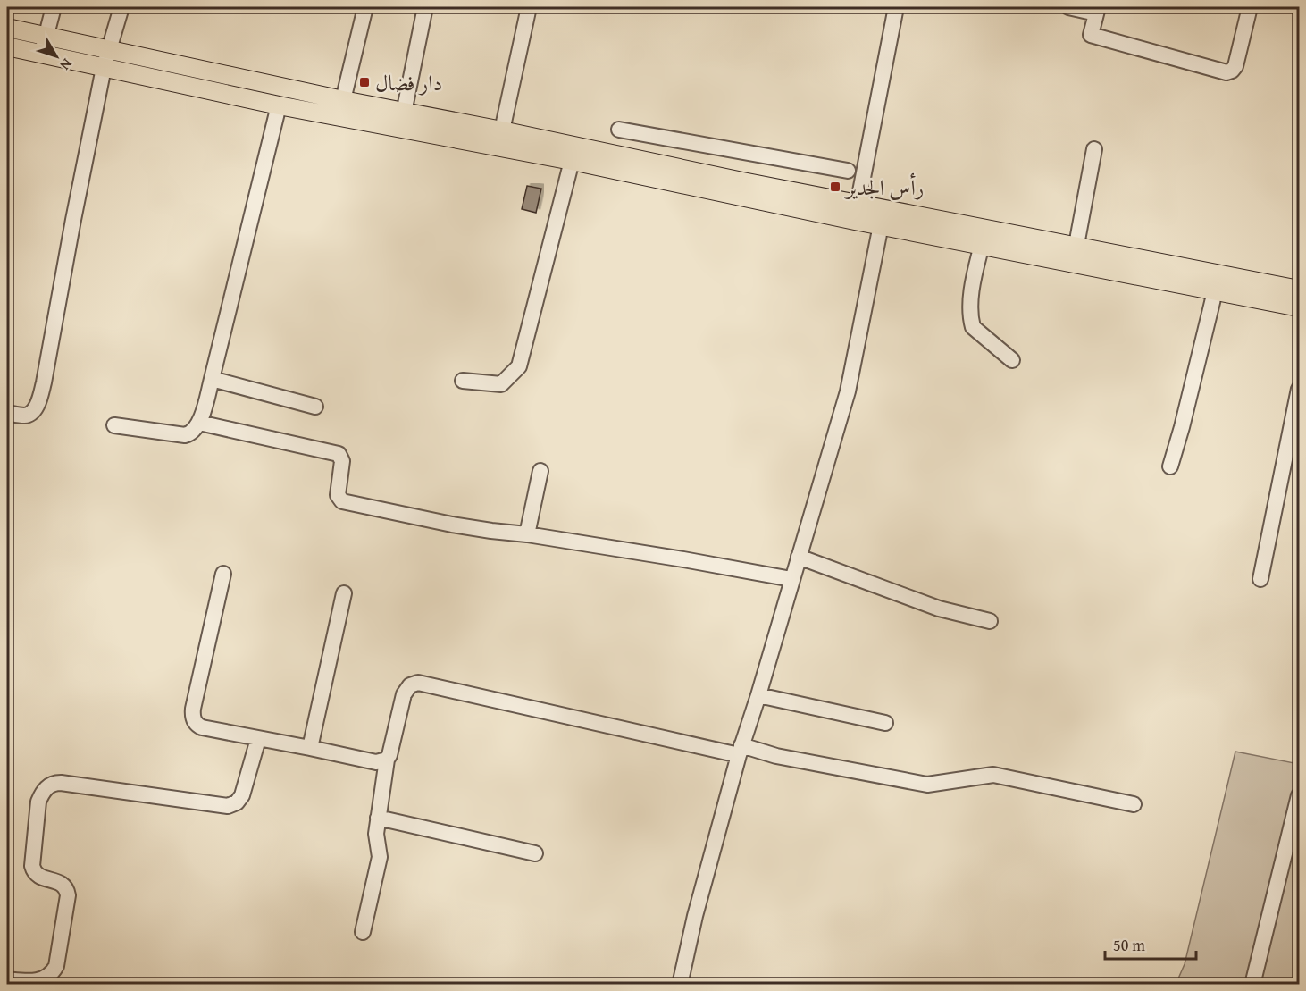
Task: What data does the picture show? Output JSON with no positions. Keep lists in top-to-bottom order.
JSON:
{
  "places": {
    "transit": ["دار فضال", "رأس الجدير"]
  },
  "scale_bar": "50 m",
  "north": "bottom right"
}
